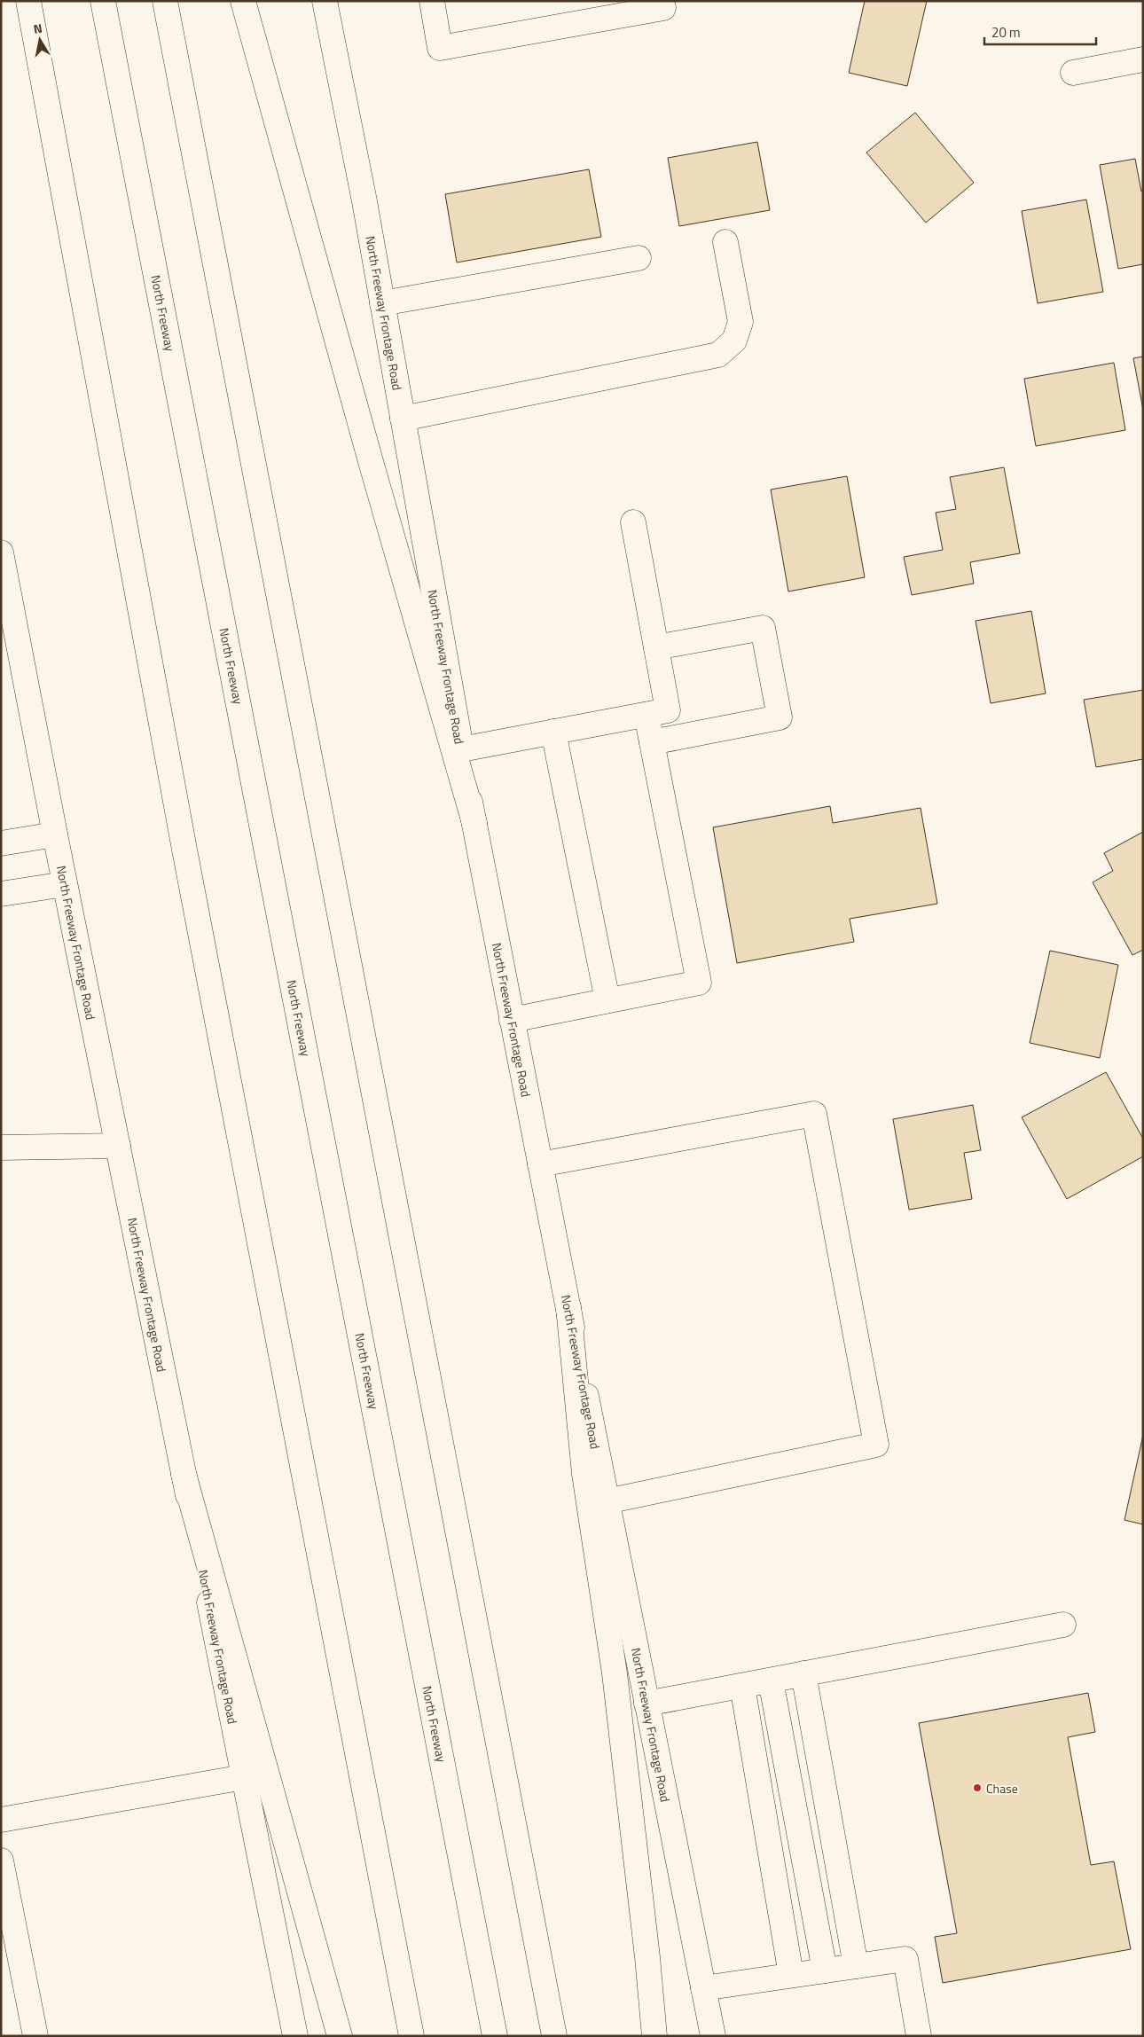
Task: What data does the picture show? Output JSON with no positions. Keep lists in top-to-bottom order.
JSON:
{
  "streets": {
    "main road": ["North Freeway", "North Freeway Frontage Road"]
  },
  "places": ["Chase"],
  "scale_bar": "20 m",
  "north": "top"
}
